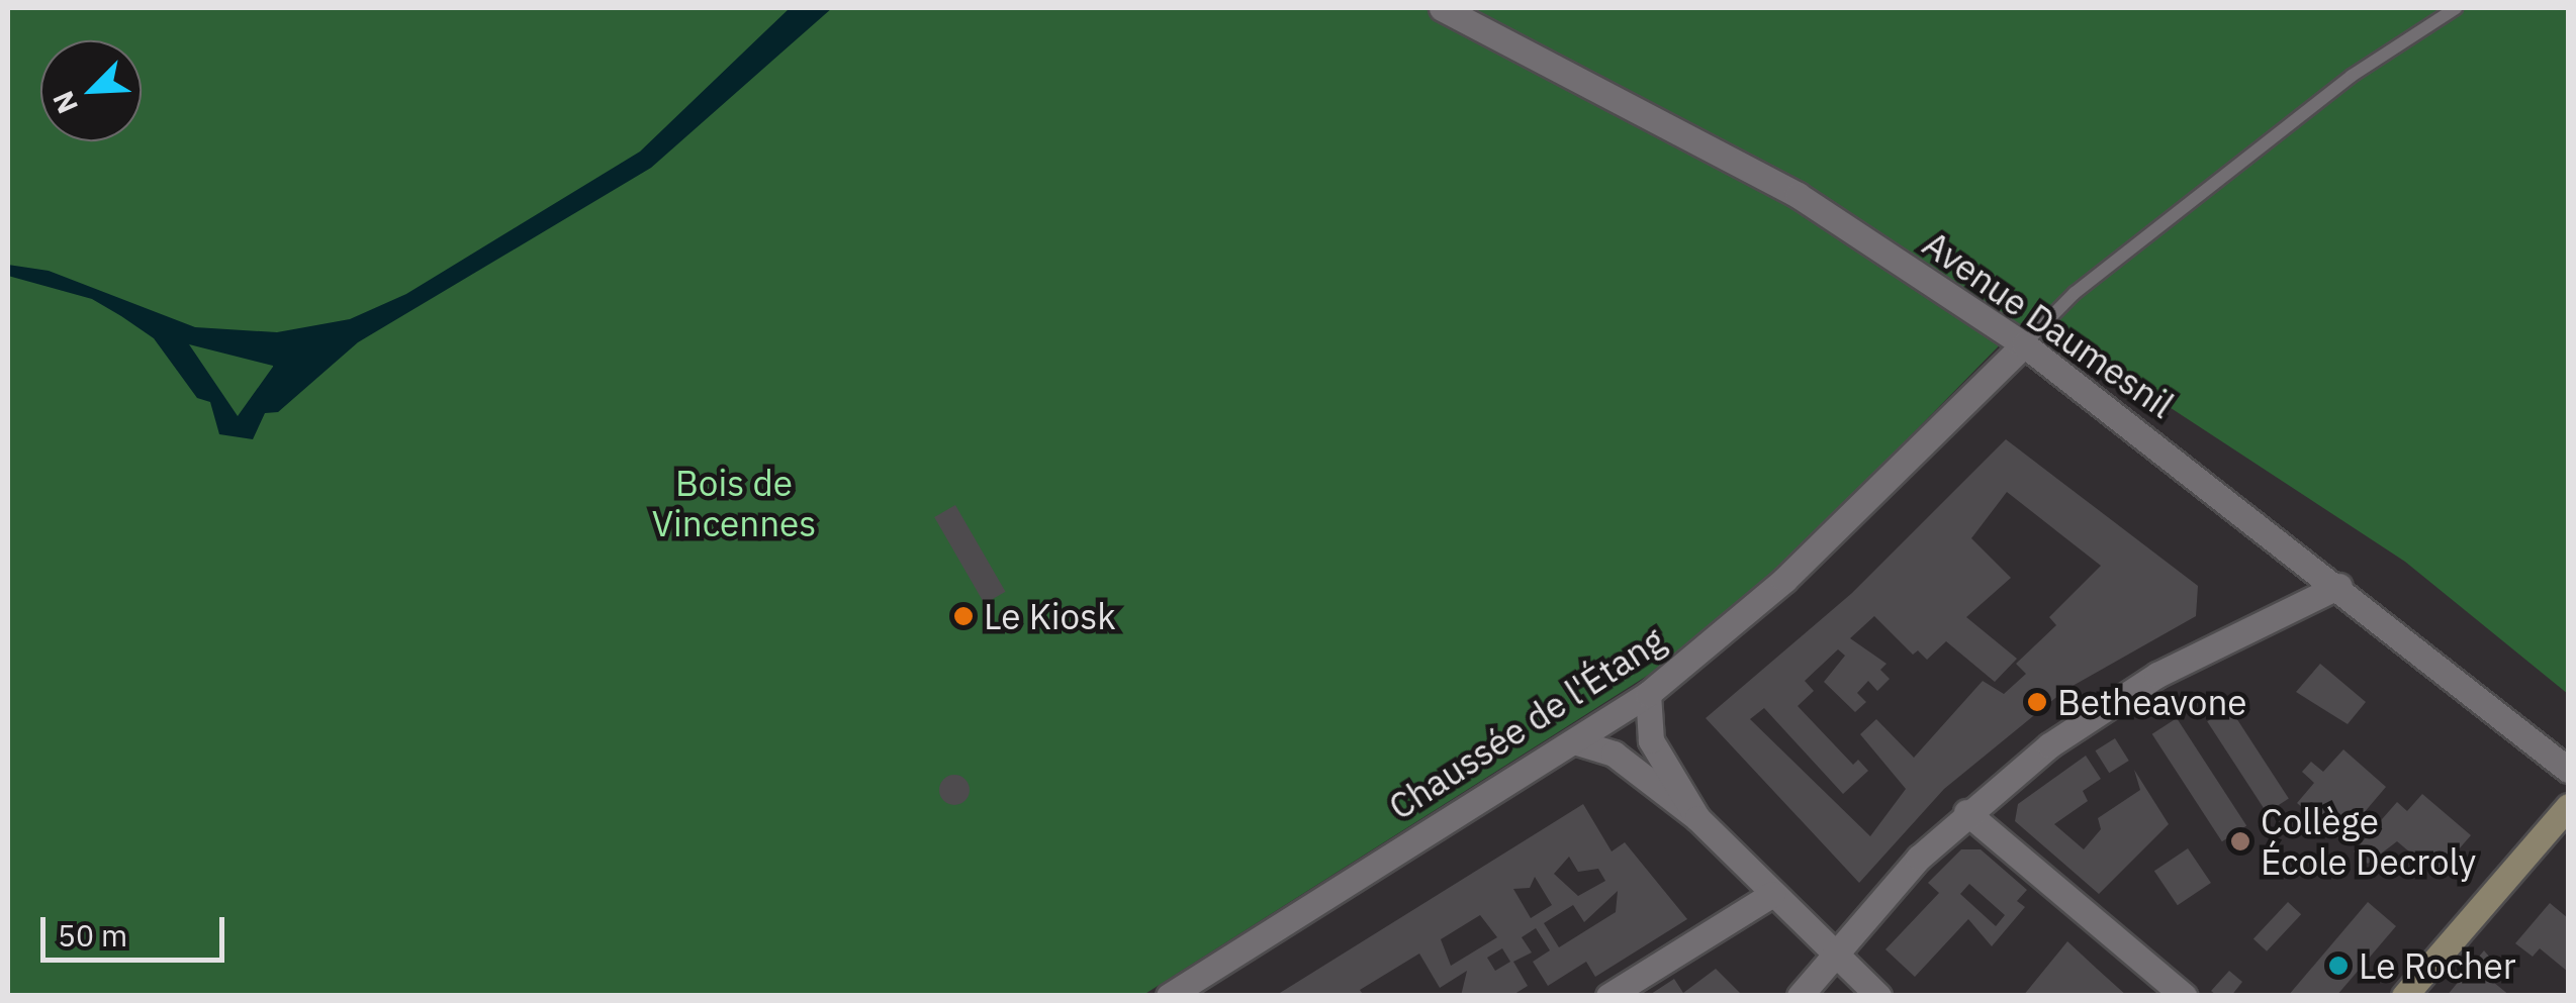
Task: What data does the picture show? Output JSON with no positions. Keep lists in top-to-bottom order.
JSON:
{
  "streets": {
    "street": ["Avenue Daumesnil", "Chaussée de l'Étang"]
  },
  "crossings": [
    ["Avenue Daumesnil", "Chaussée de l'Étang"]
  ],
  "parks": ["Bois de Vincennes"],
  "places": [
    "Le Kiosk",
    "Betheavone",
    "Collège École Decroly",
    "Le Rocher"
  ],
  "scale_bar": "50 m",
  "north": "bottom left"
}
